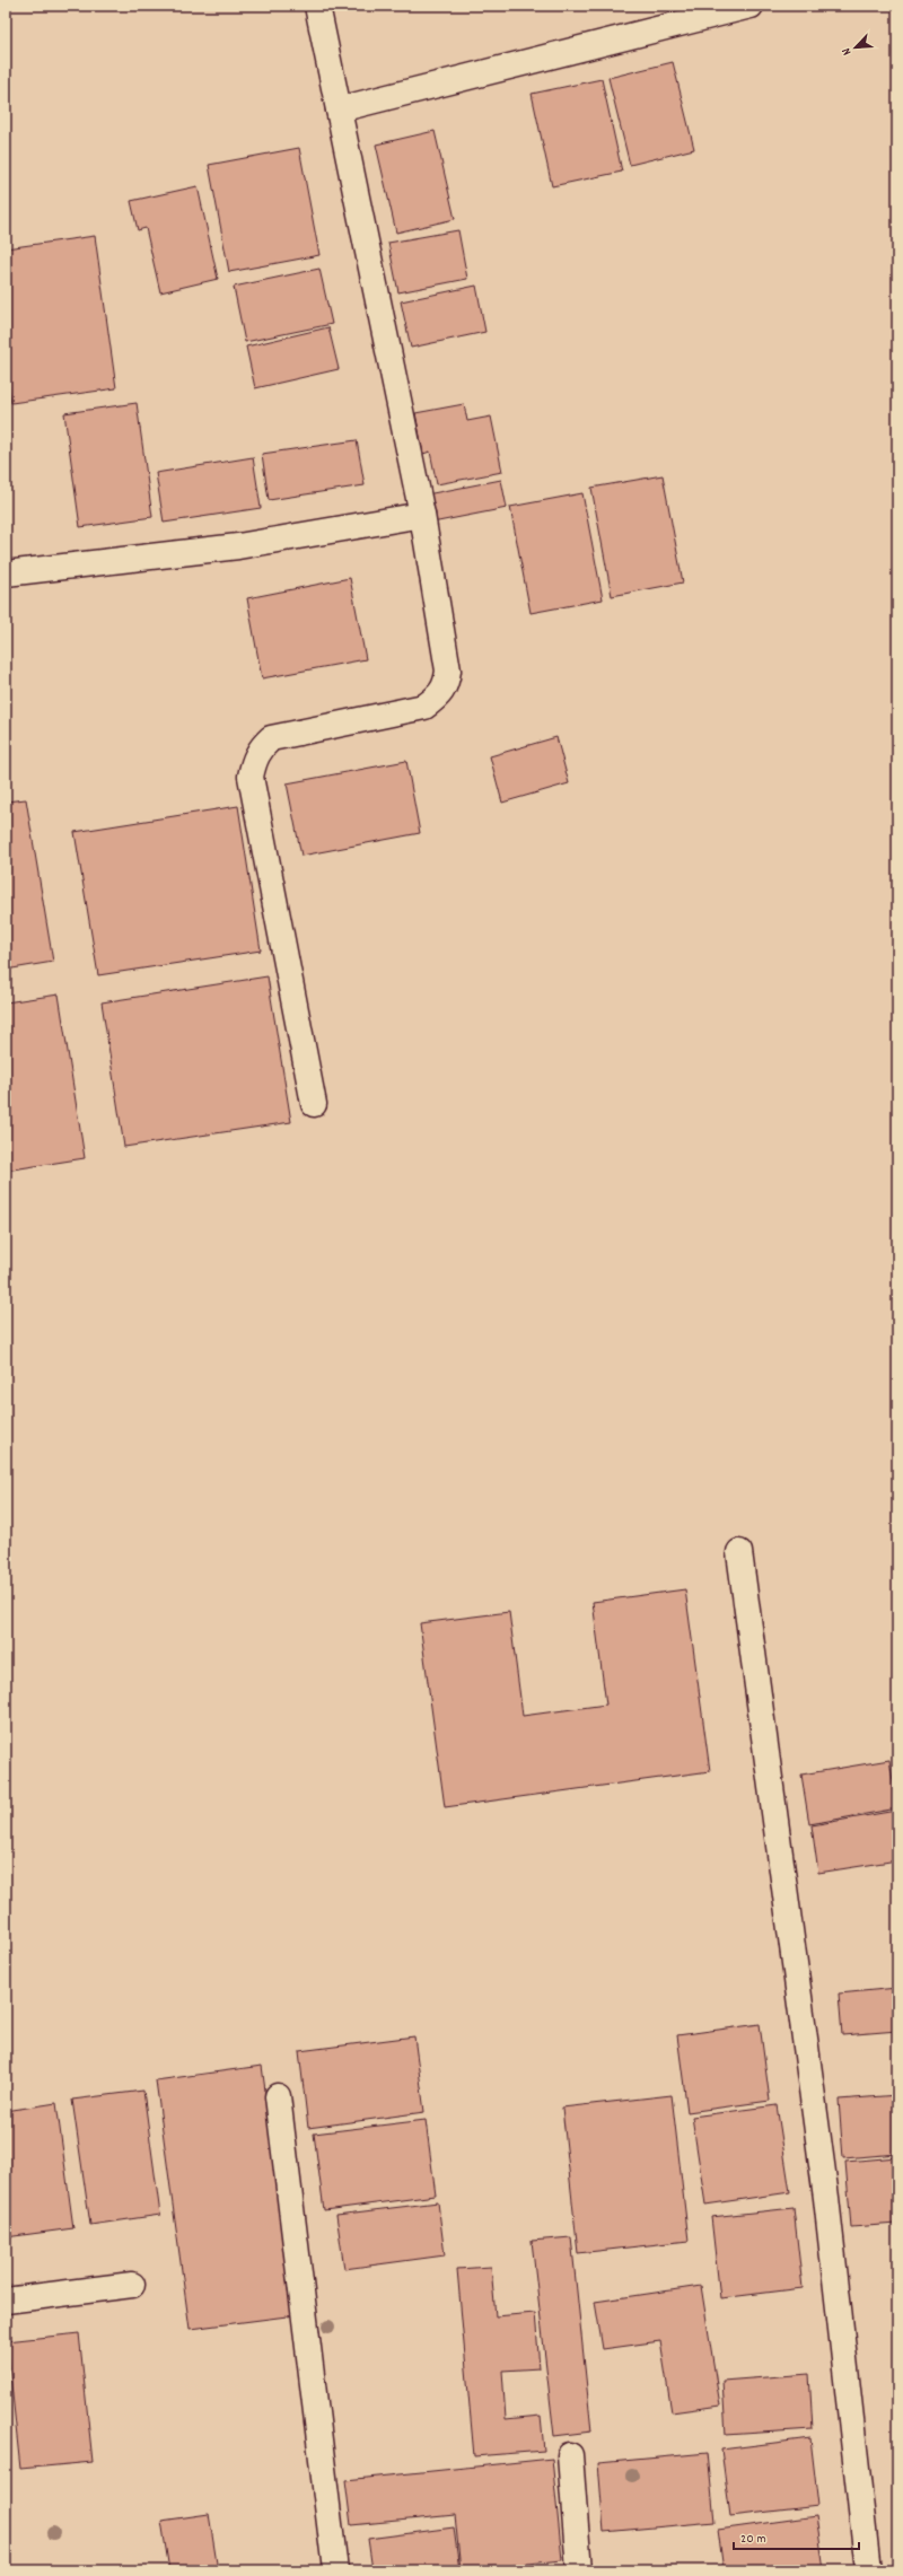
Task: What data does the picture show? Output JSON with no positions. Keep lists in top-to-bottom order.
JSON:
{
  "scale_bar": "20 m",
  "north": "bottom left"
}
